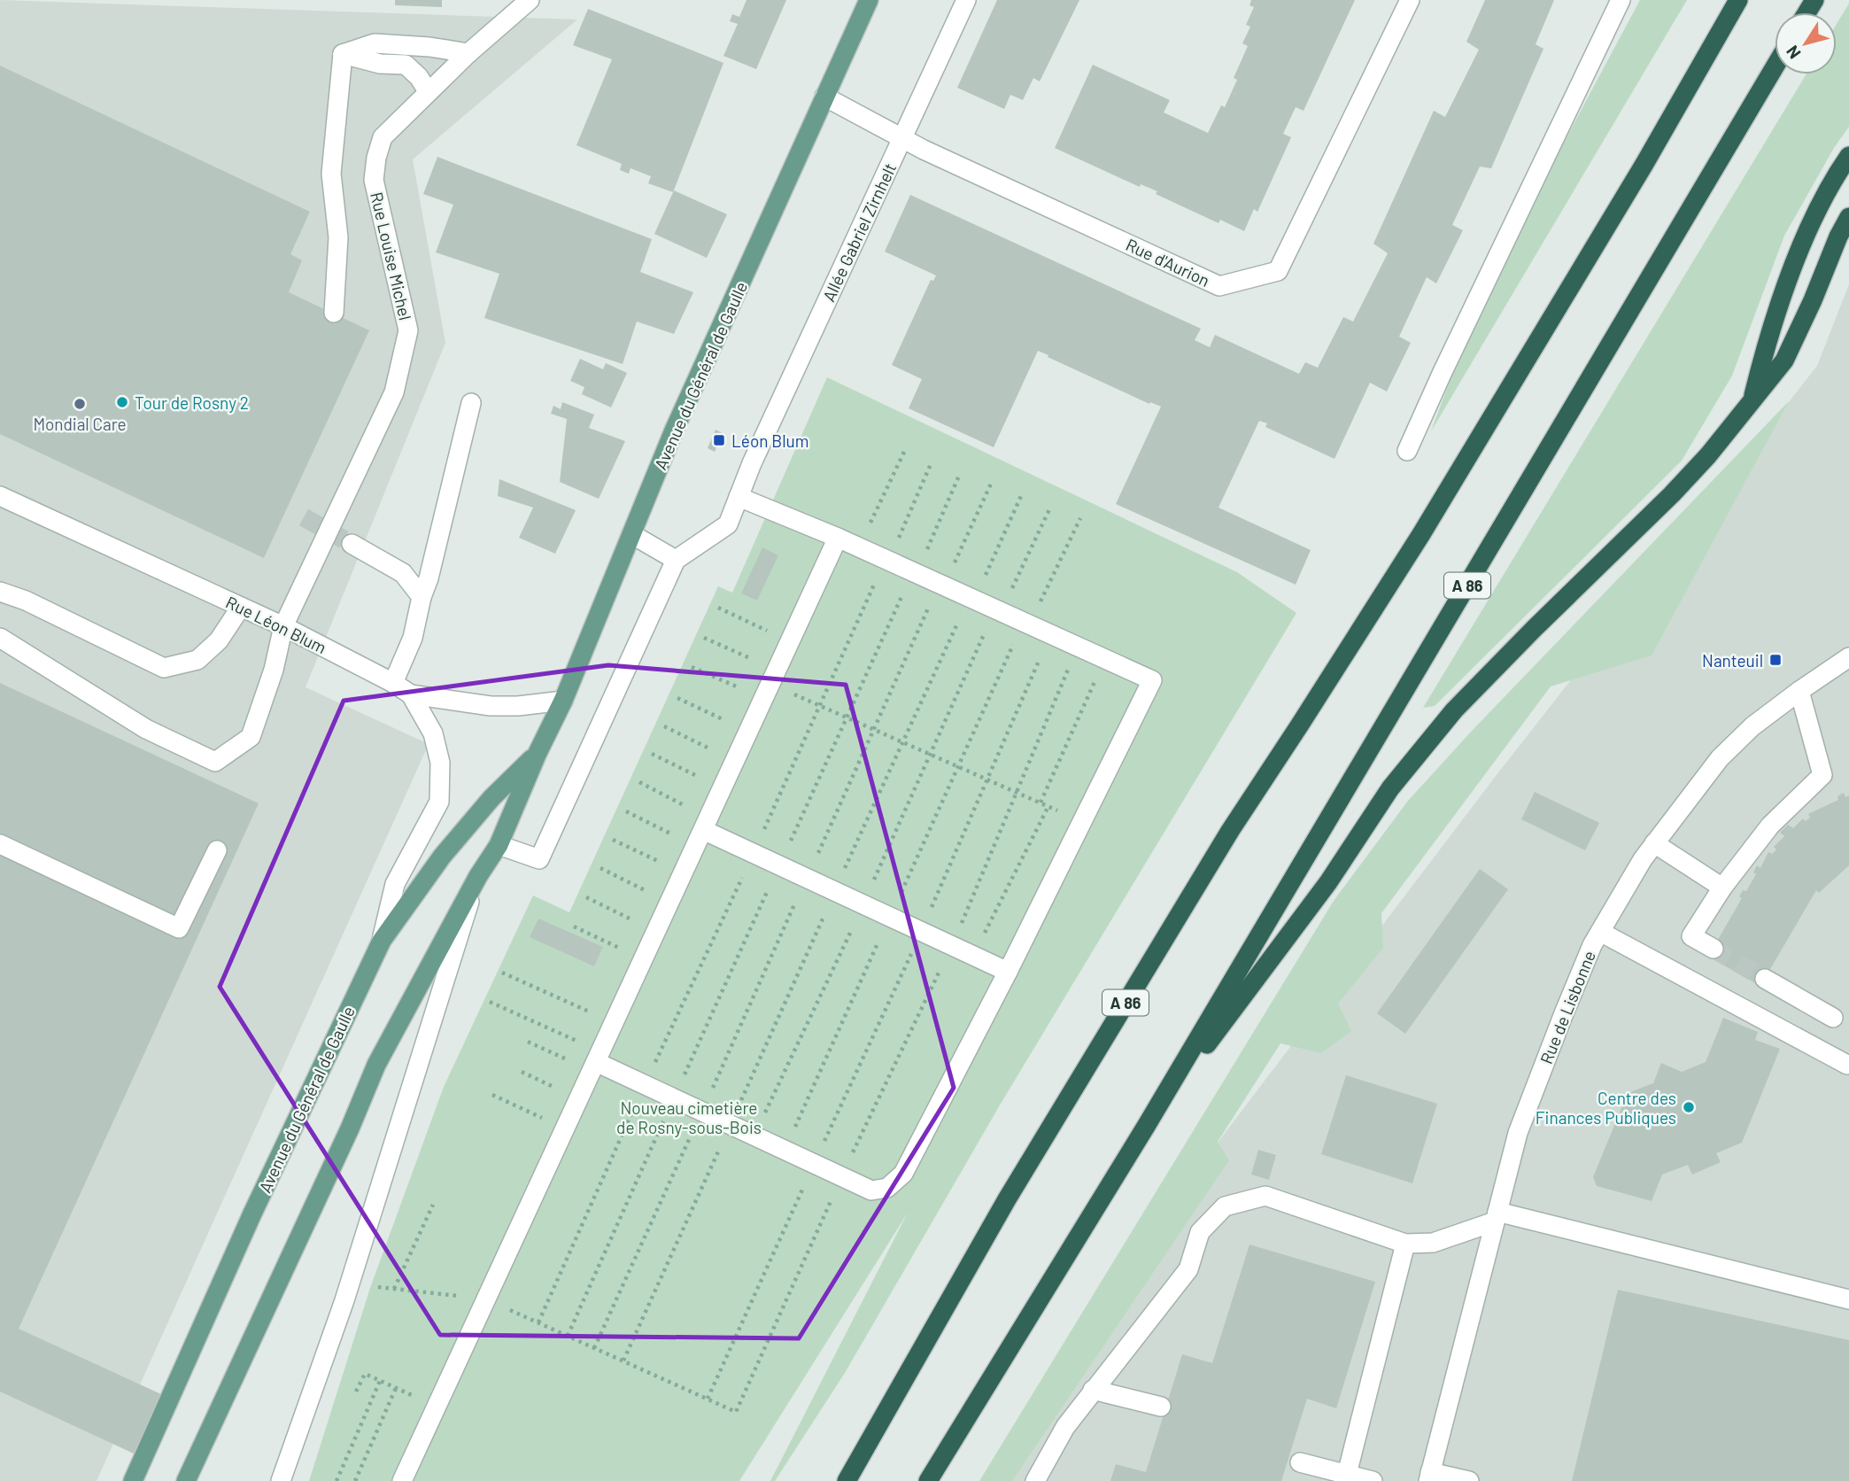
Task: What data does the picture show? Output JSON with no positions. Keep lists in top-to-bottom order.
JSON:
{
  "streets": {
    "highway": ["A 86"],
    "main road": ["Avenue du Général de Gaulle"],
    "street": [
      "Allée Gabriel Zirnhelt",
      "Rue Louise Michel",
      "Rue d'Aurion",
      "Rue Léon Blum",
      "Rue de Lisbonne"
    ]
  },
  "crossings": [
    ["Allée Gabriel Zirnhelt", "Rue d'Aurion"],
    ["Rue Louise Michel", "Rue Léon Blum"],
    ["Rue d'Aurion", "Avenue du Général de Gaulle"],
    ["Avenue du Général de Gaulle", "Rue Léon Blum"]
  ],
  "parks": ["Nouveau cimetière de Rosny-sous-Bois"],
  "places": {
    "other": ["Tour de Rosny 2", "Mondial Care", "Centre des Finances Publiques"],
    "transit": ["Léon Blum", "Nanteuil"]
  },
  "north": "bottom left"
}
